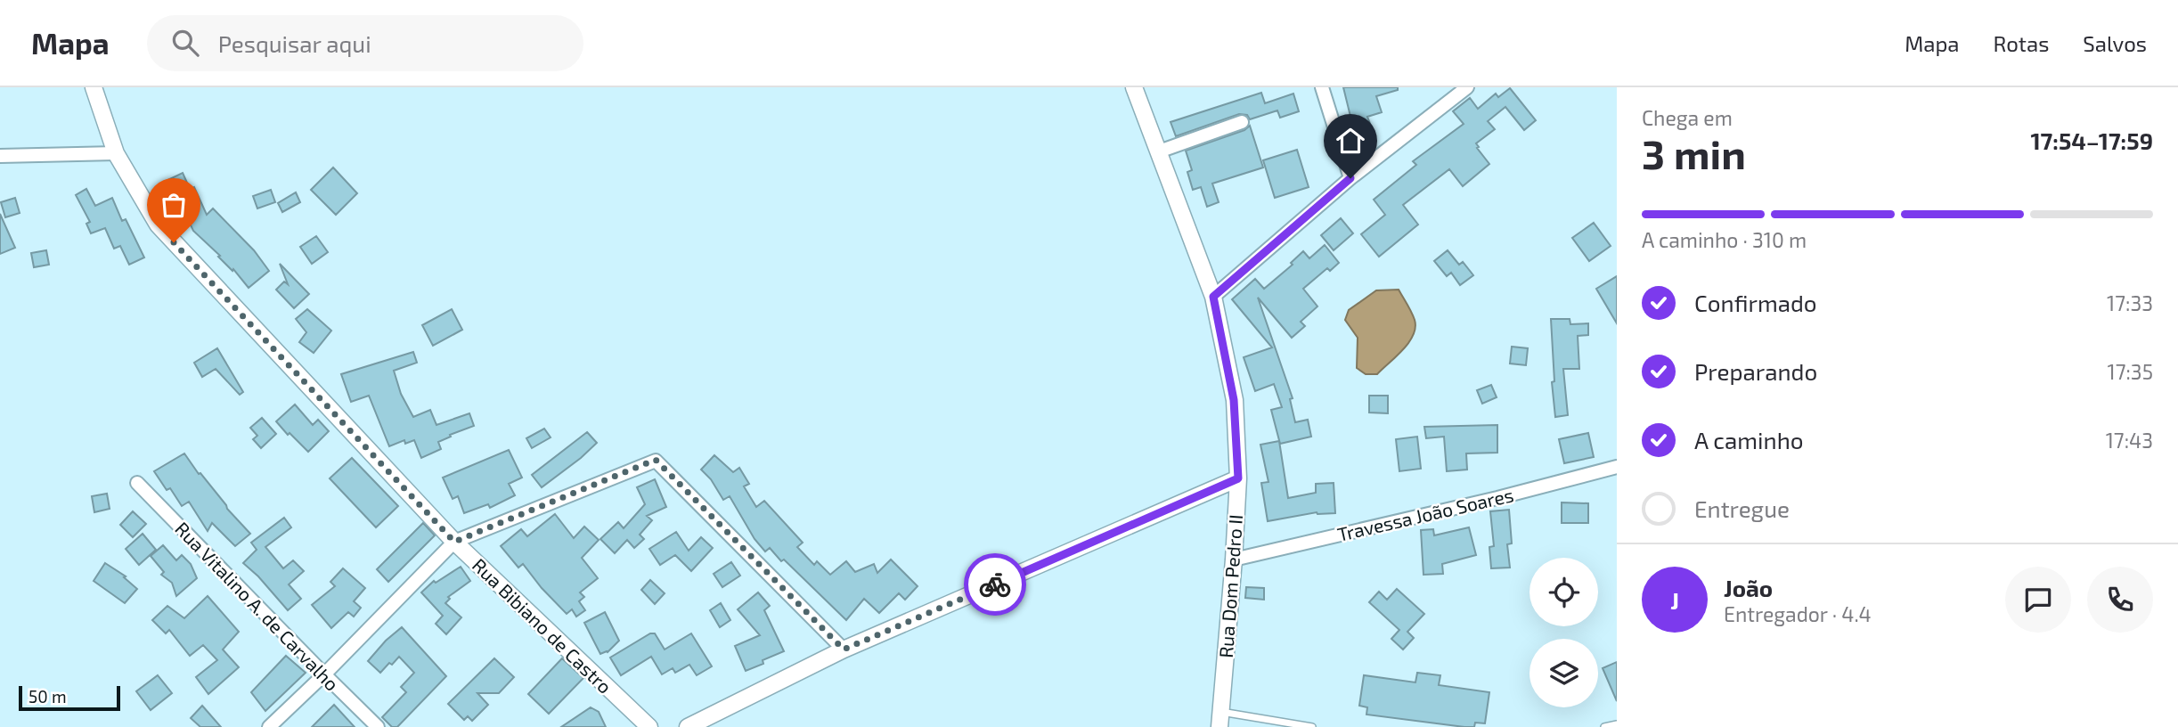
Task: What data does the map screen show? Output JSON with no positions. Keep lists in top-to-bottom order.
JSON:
{
  "streets": {
    "street": [
      "Travessa João Soares",
      "Rua Dom Pedro II",
      "Rua Vitalino A. de Carvalho",
      "Rua Bibiano de Castro"
    ]
  },
  "crossings": [
    ["Travessa João Soares", "Rua Dom Pedro II"]
  ],
  "scale_bar": "50 m",
  "page": {
    "header": "Mapa",
    "search": "Pesquisar aqui",
    "nav": ["Mapa", "Rotas", "Salvos"],
    "heading": ["3 min", "Chega em", "17:54–17:59"],
    "panel": ["João", "Entregador · 4.4"],
    "bar": "A caminho · 310 m",
    "list": [
      ["Confirmado", "17:33"],
      ["Preparando", "17:35"],
      ["A caminho", "17:43"],
      "Entregue"
    ],
    "round": "J",
    "scale": "50 m"
  }
}
